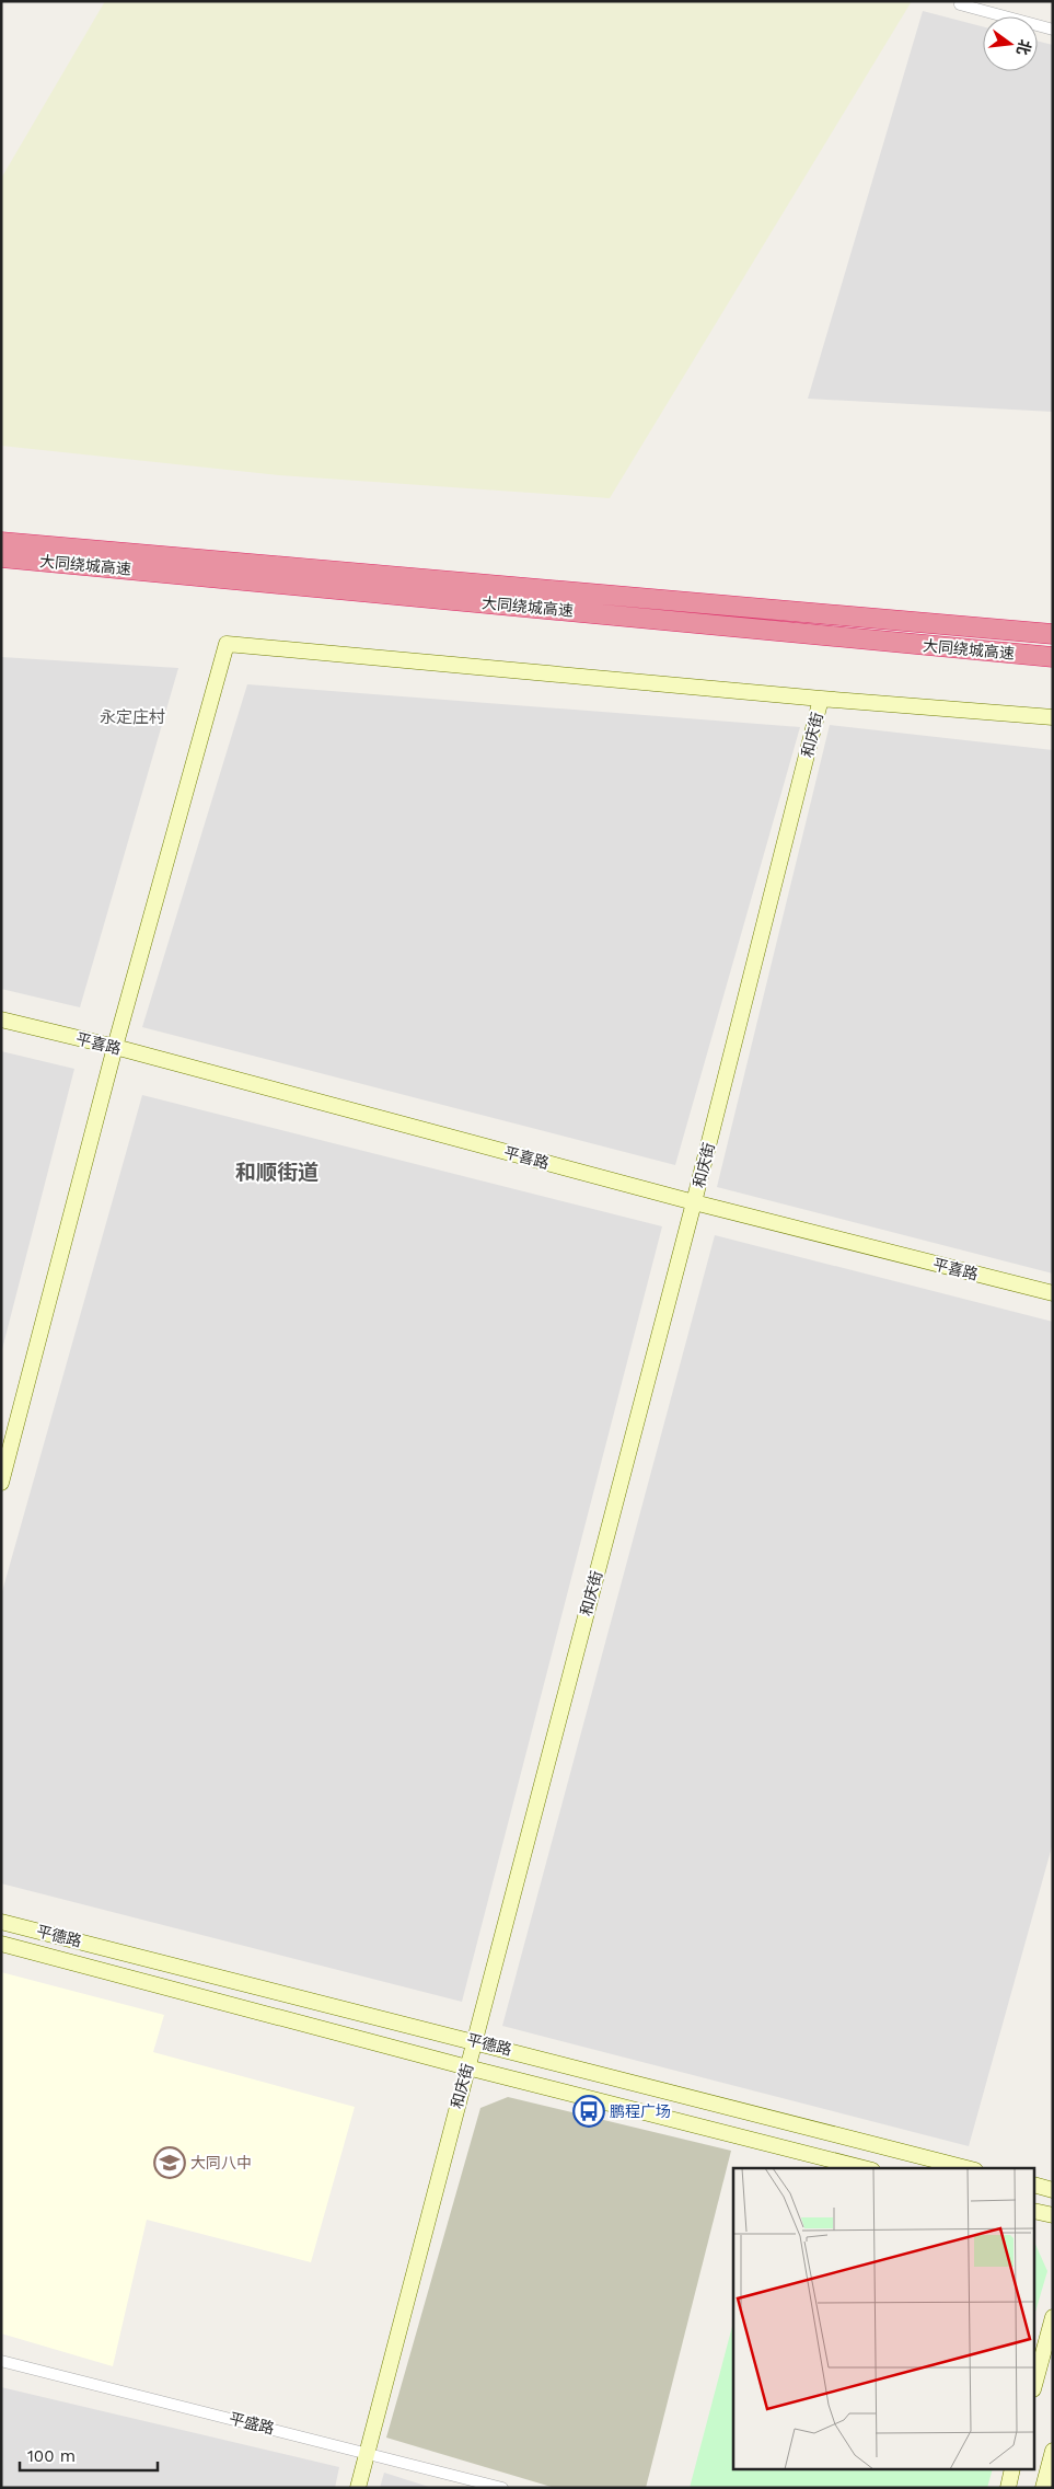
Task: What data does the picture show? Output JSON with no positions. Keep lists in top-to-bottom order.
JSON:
{
  "streets": {
    "highway": ["大同绕城高速"],
    "street": [
      "和庆街",
      "平喜路",
      "平德路",
      "平盛路"
    ]
  },
  "crossings": [
    ["和庆街", "平喜路"],
    ["和庆街", "平德路"],
    ["和庆街", "平盛路"]
  ],
  "districts": ["永定庄村", "和顺街道"],
  "places": {
    "bus stop": ["鹏程广场"],
    "school or university": ["大同八中"]
  },
  "scale_bar": "100 m",
  "north": "right"
}
